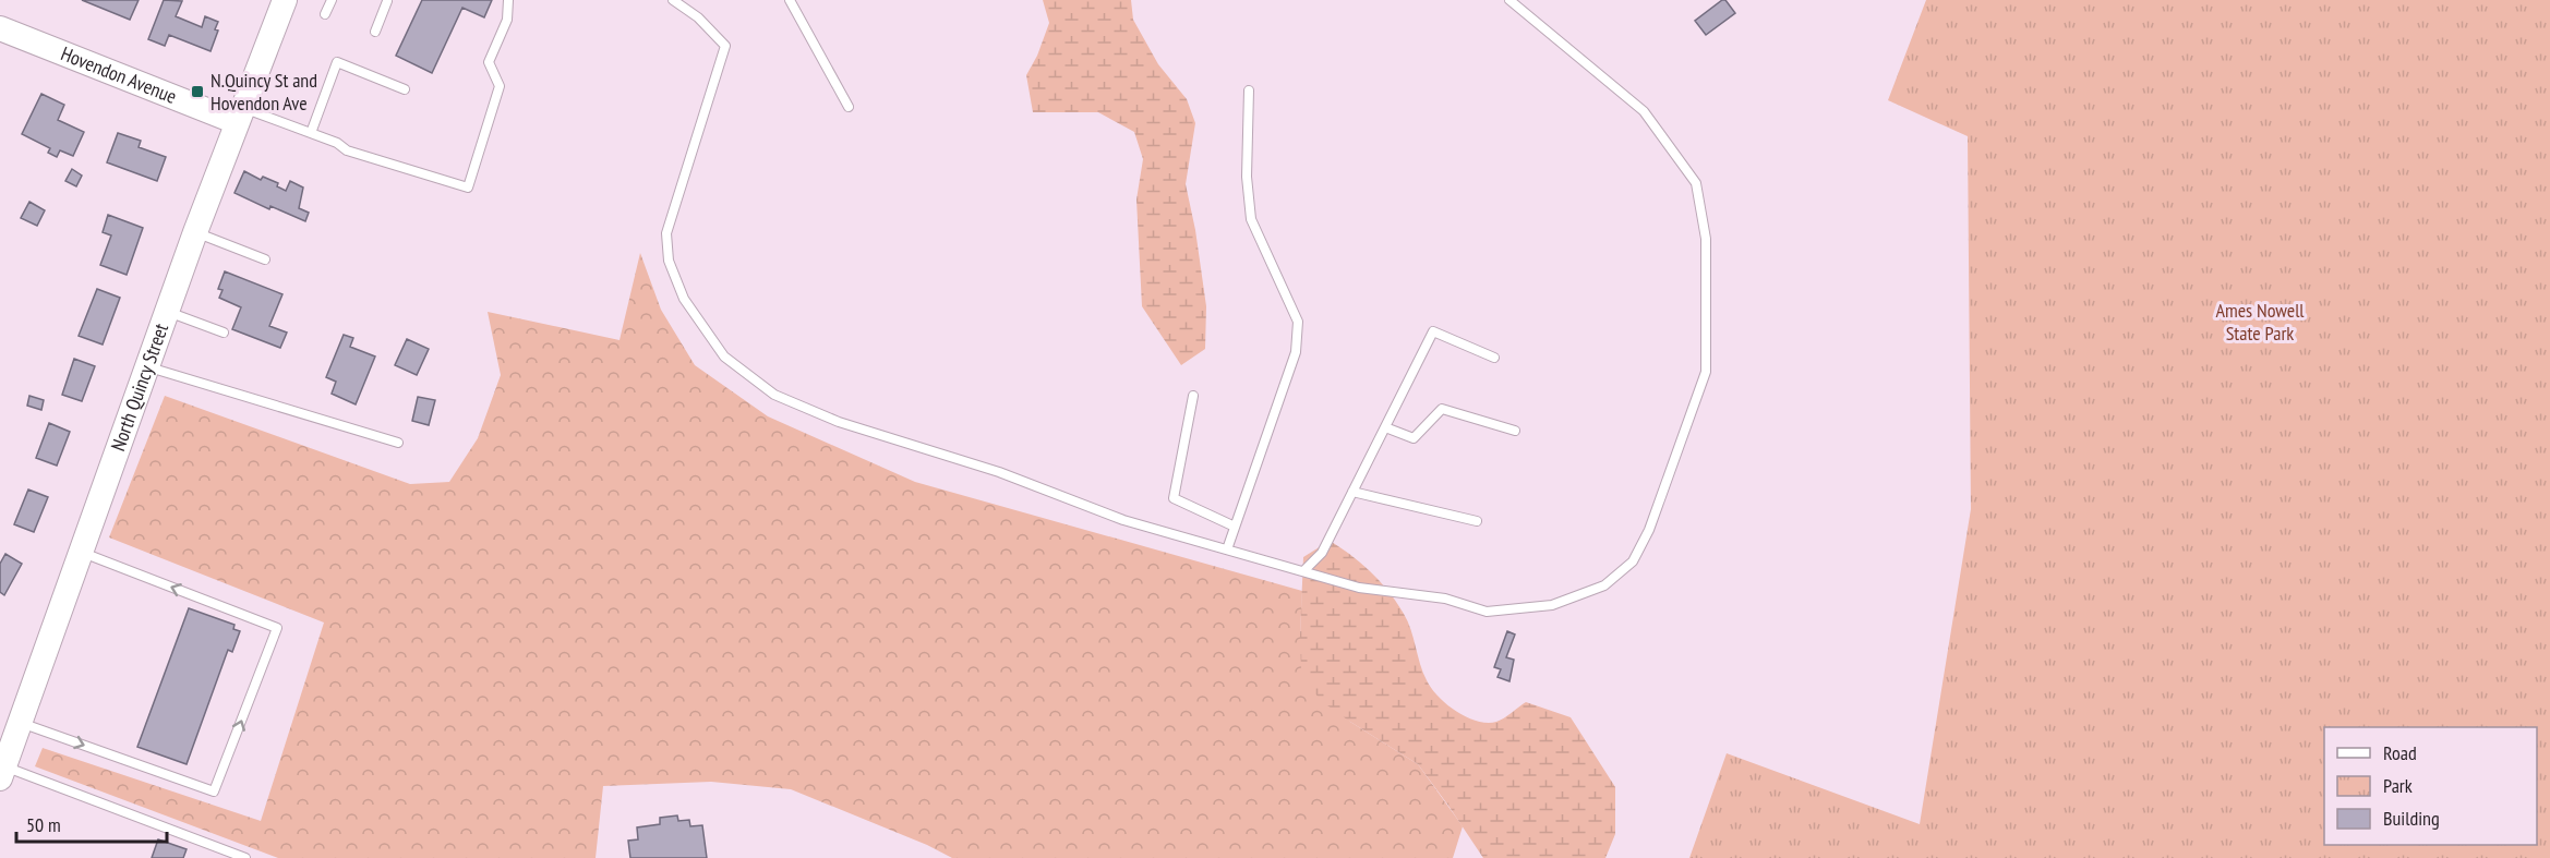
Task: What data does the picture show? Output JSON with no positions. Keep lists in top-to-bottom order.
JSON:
{
  "streets": {
    "main road": ["Hovendon Avenue", "North Quincy Street"]
  },
  "crossings": [
    ["Hovendon Avenue", "North Quincy Street"]
  ],
  "parks": ["Ames Nowell State Park"],
  "places": {
    "transit": ["N.Quincy St and Hovendon Ave"]
  },
  "legend": ["Road", "Park", "Building"],
  "scale_bar": "50 m"
}
